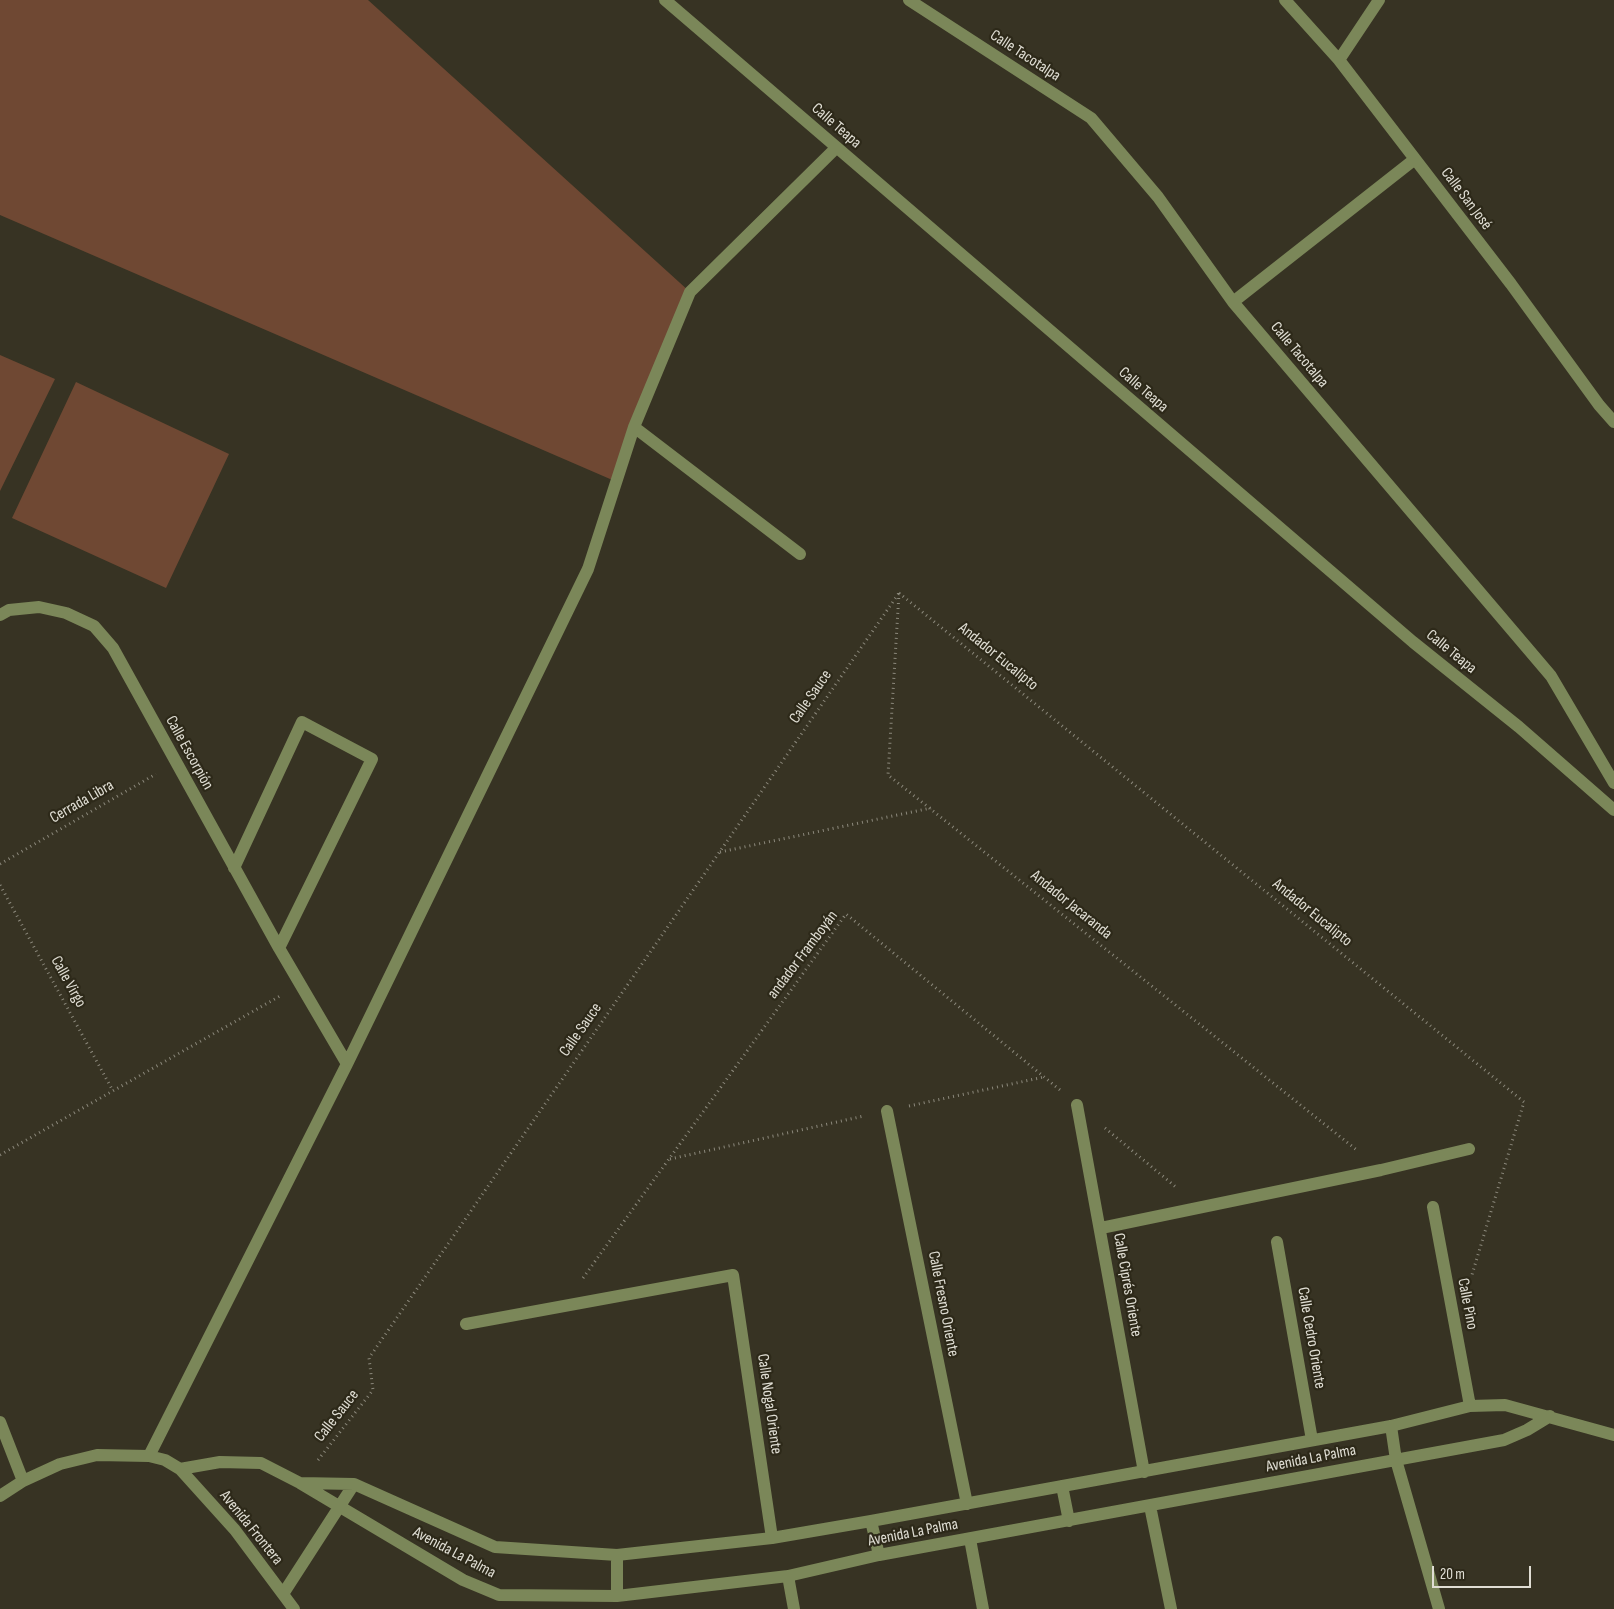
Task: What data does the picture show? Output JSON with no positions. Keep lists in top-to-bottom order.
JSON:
{
  "streets": {
    "street": [
      "Calle Tacotalpa",
      "Calle Teapa",
      "Calle San José",
      "Calle Escorpión",
      "Calle Ciprés Oriente",
      "Calle Fresno Oriente",
      "Calle Pino",
      "Calle Cedro Oriente",
      "Calle Nogal Oriente",
      "Avenida La Palma",
      "Avenida Frontera"
    ],
    "path": [
      "Andador Eucalipto",
      "Calle Sauce",
      "Cerrada Libra",
      "Andador Jacaranda",
      "andador Framboyán",
      "Calle Virgo"
    ]
  },
  "crossings": [
    ["Andador Eucalipto", "Calle Sauce"],
    ["Andador Eucalipto", "Andador Jacaranda"],
    ["Calle Sauce", "Andador Jacaranda"],
    ["Calle Sauce", "Avenida La Palma"],
    ["Calle Escorpión", "Cerrada Libra"],
    ["andador Framboyán", "Calle Ciprés Oriente"],
    ["andador Framboyán", "Calle Nogal Oriente"],
    ["Calle Ciprés Oriente", "Avenida La Palma"],
    ["Calle Fresno Oriente", "Avenida La Palma"],
    ["Calle Pino", "Avenida La Palma"],
    ["Calle Cedro Oriente", "Avenida La Palma"],
    ["Calle Nogal Oriente", "Avenida La Palma"],
    ["Avenida La Palma", "Avenida Frontera"]
  ],
  "scale_bar": "20 m"
}
